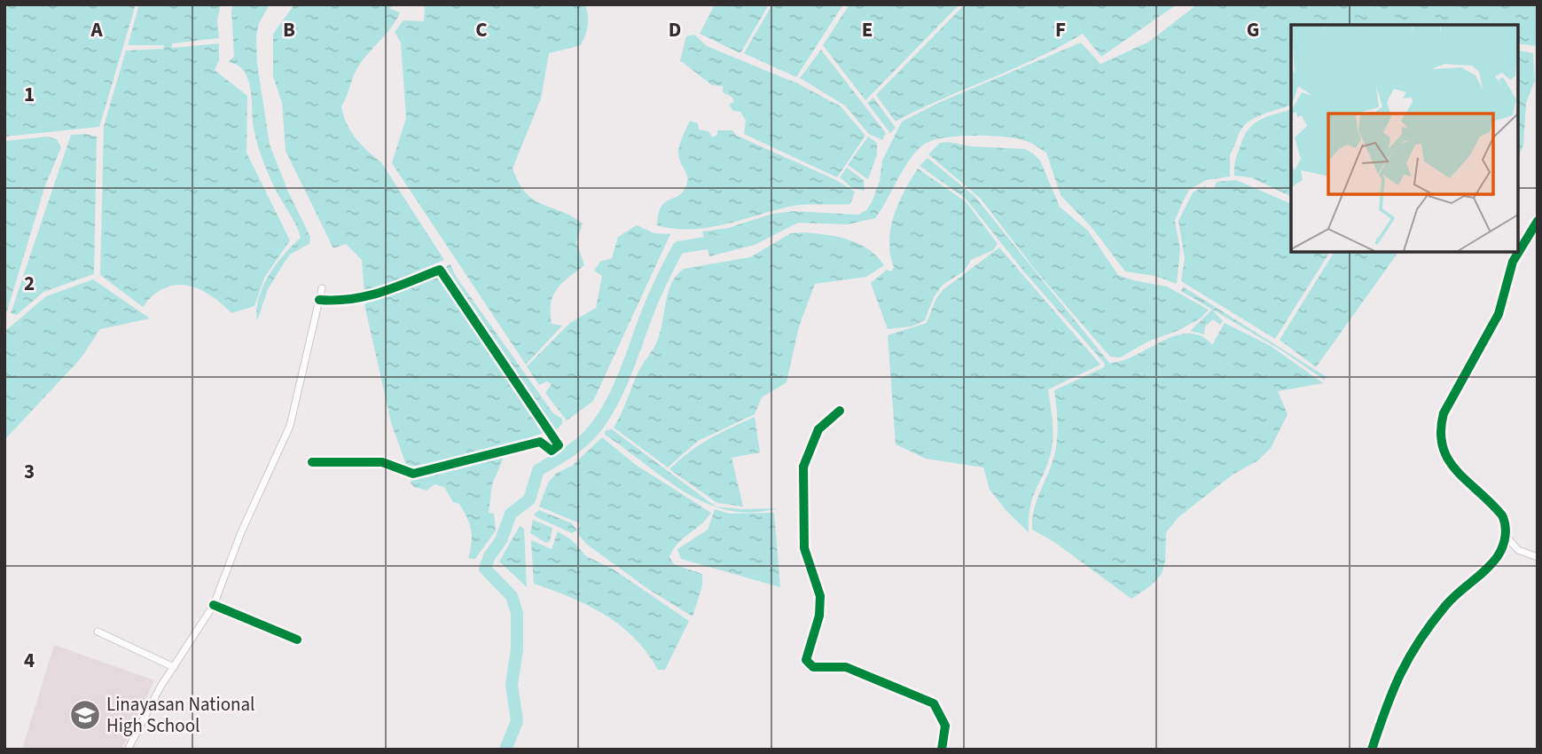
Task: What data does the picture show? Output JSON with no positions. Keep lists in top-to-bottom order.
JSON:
{
  "places": {
    "school or university": ["Linayasan National High School"]
  },
  "grid": {
    "columns": [
      "A",
      "B",
      "C",
      "D",
      "E",
      "F",
      "G"
    ],
    "rows": [
      "1",
      "2",
      "3",
      "4"
    ]
  }
}
